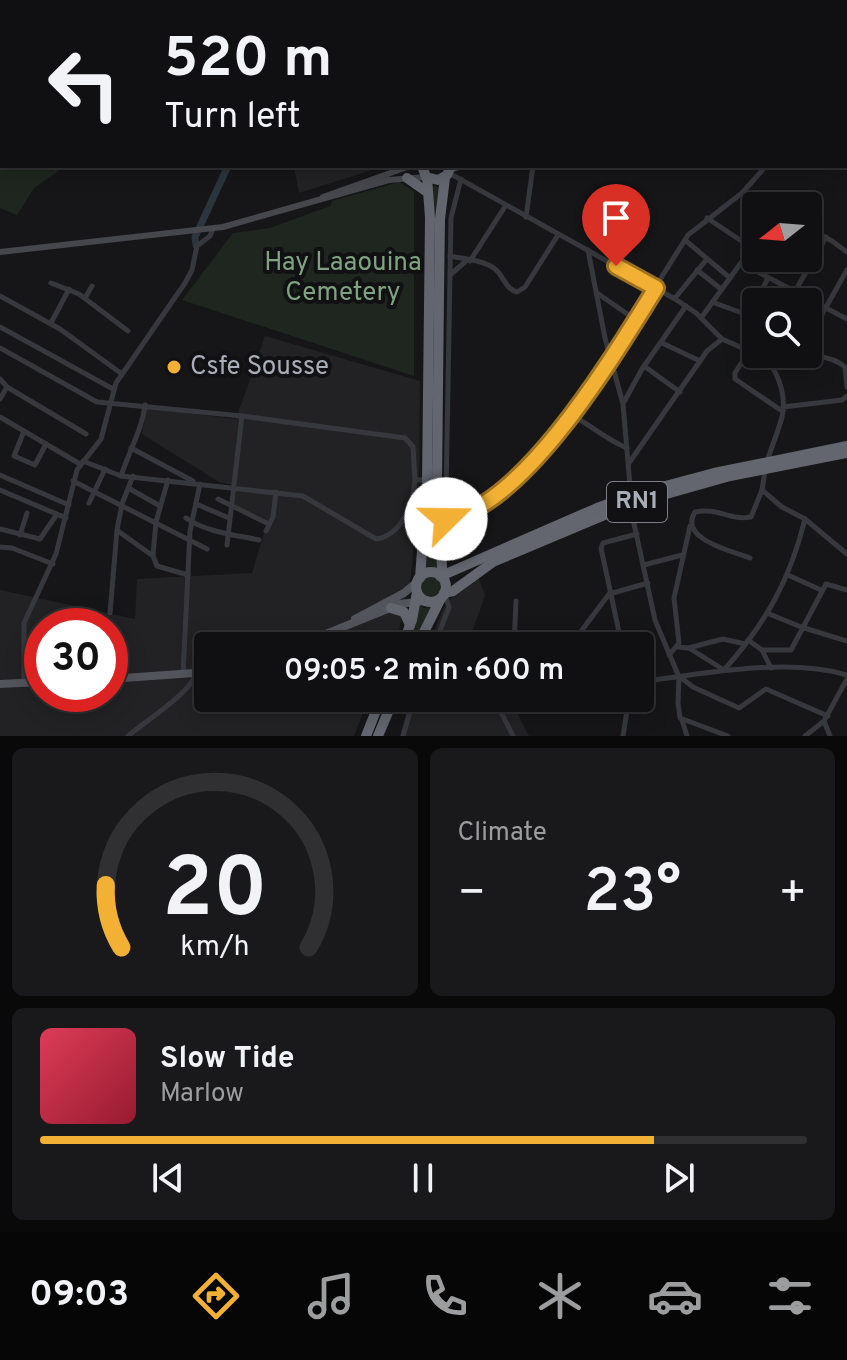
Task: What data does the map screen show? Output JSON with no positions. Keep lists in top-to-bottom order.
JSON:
{
  "streets": {
    "highway": ["RN1"]
  },
  "parks": ["Hay Laaouina Cemetery"],
  "places": ["Csfe Sousse"],
  "north": "left",
  "page": {
    "turn": ["520 m", "Turn left"],
    "limit": "30",
    "trip": "09:05 · 2 min · 600 m",
    "tile": "Climate",
    "heat": ["−", "23°", "+"],
    "song": ["Slow Tide", "Marlow"],
    "tabs": "09:03",
    "gauge": ["20", "km/h"]
  }
}
